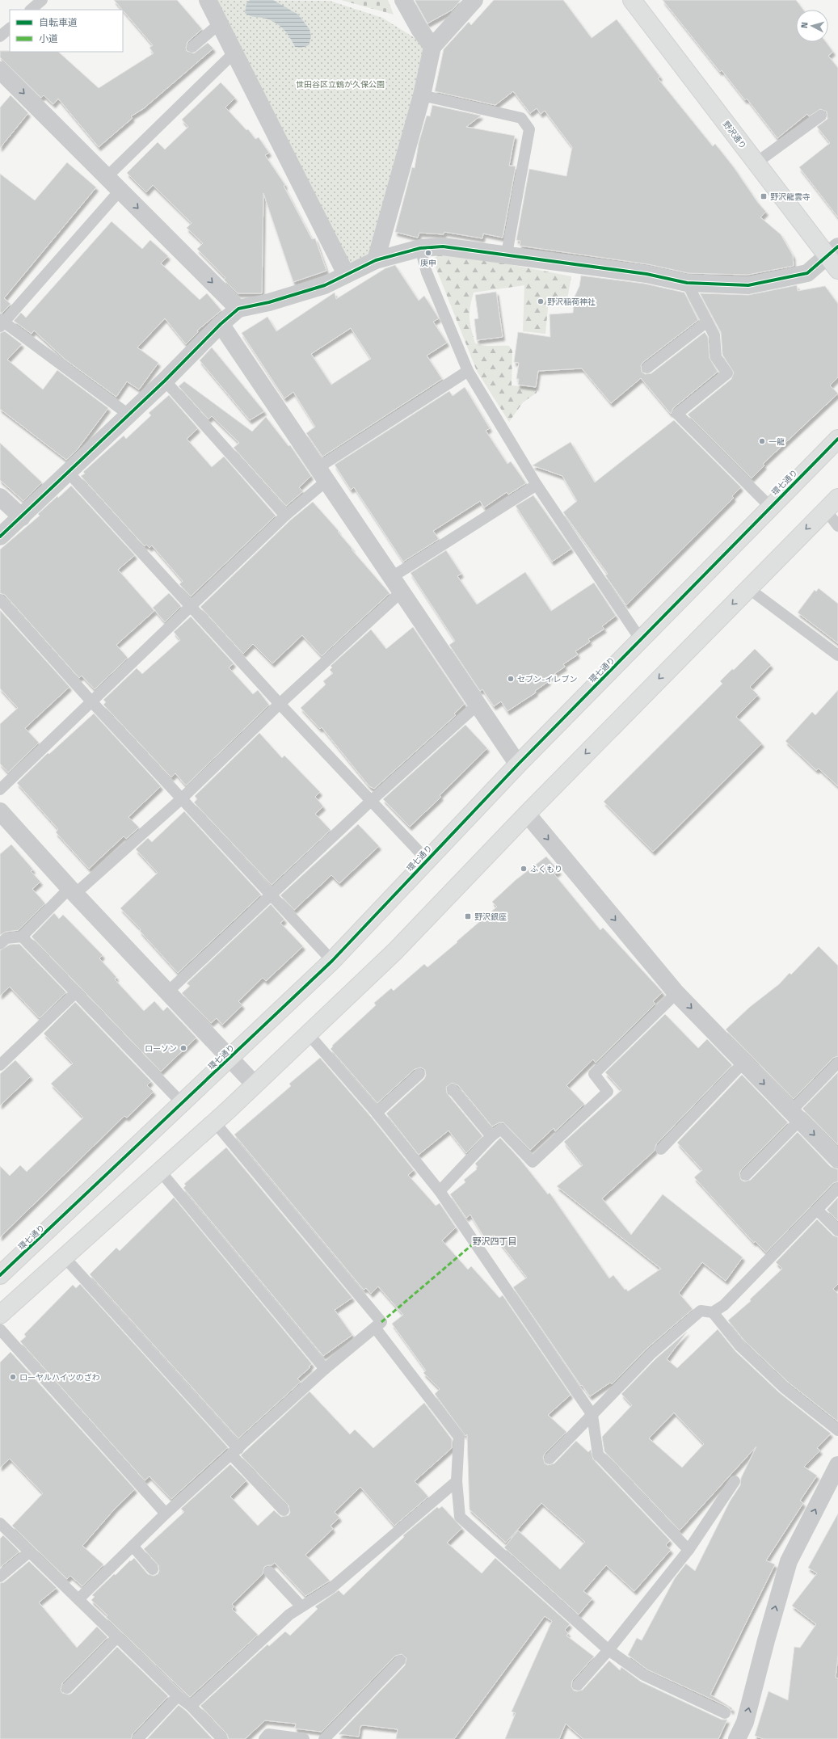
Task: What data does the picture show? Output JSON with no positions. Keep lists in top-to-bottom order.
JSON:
{
  "streets": {
    "main road": ["野沢通り", "環七通り"]
  },
  "districts": ["野沢四丁目"],
  "parks": ["世田谷区立鶴が久保公園"],
  "places": {
    "transit": ["野沢龍雲寺", "野沢銀座"],
    "other": [
      "庚申",
      "野沢稲荷神社",
      "一龍",
      "セブン-イレブン",
      "ふくもり",
      "ローソン",
      "ローヤルハイツのざわ"
    ]
  },
  "legend": ["自転車道", "小道"],
  "north": "left"
}
